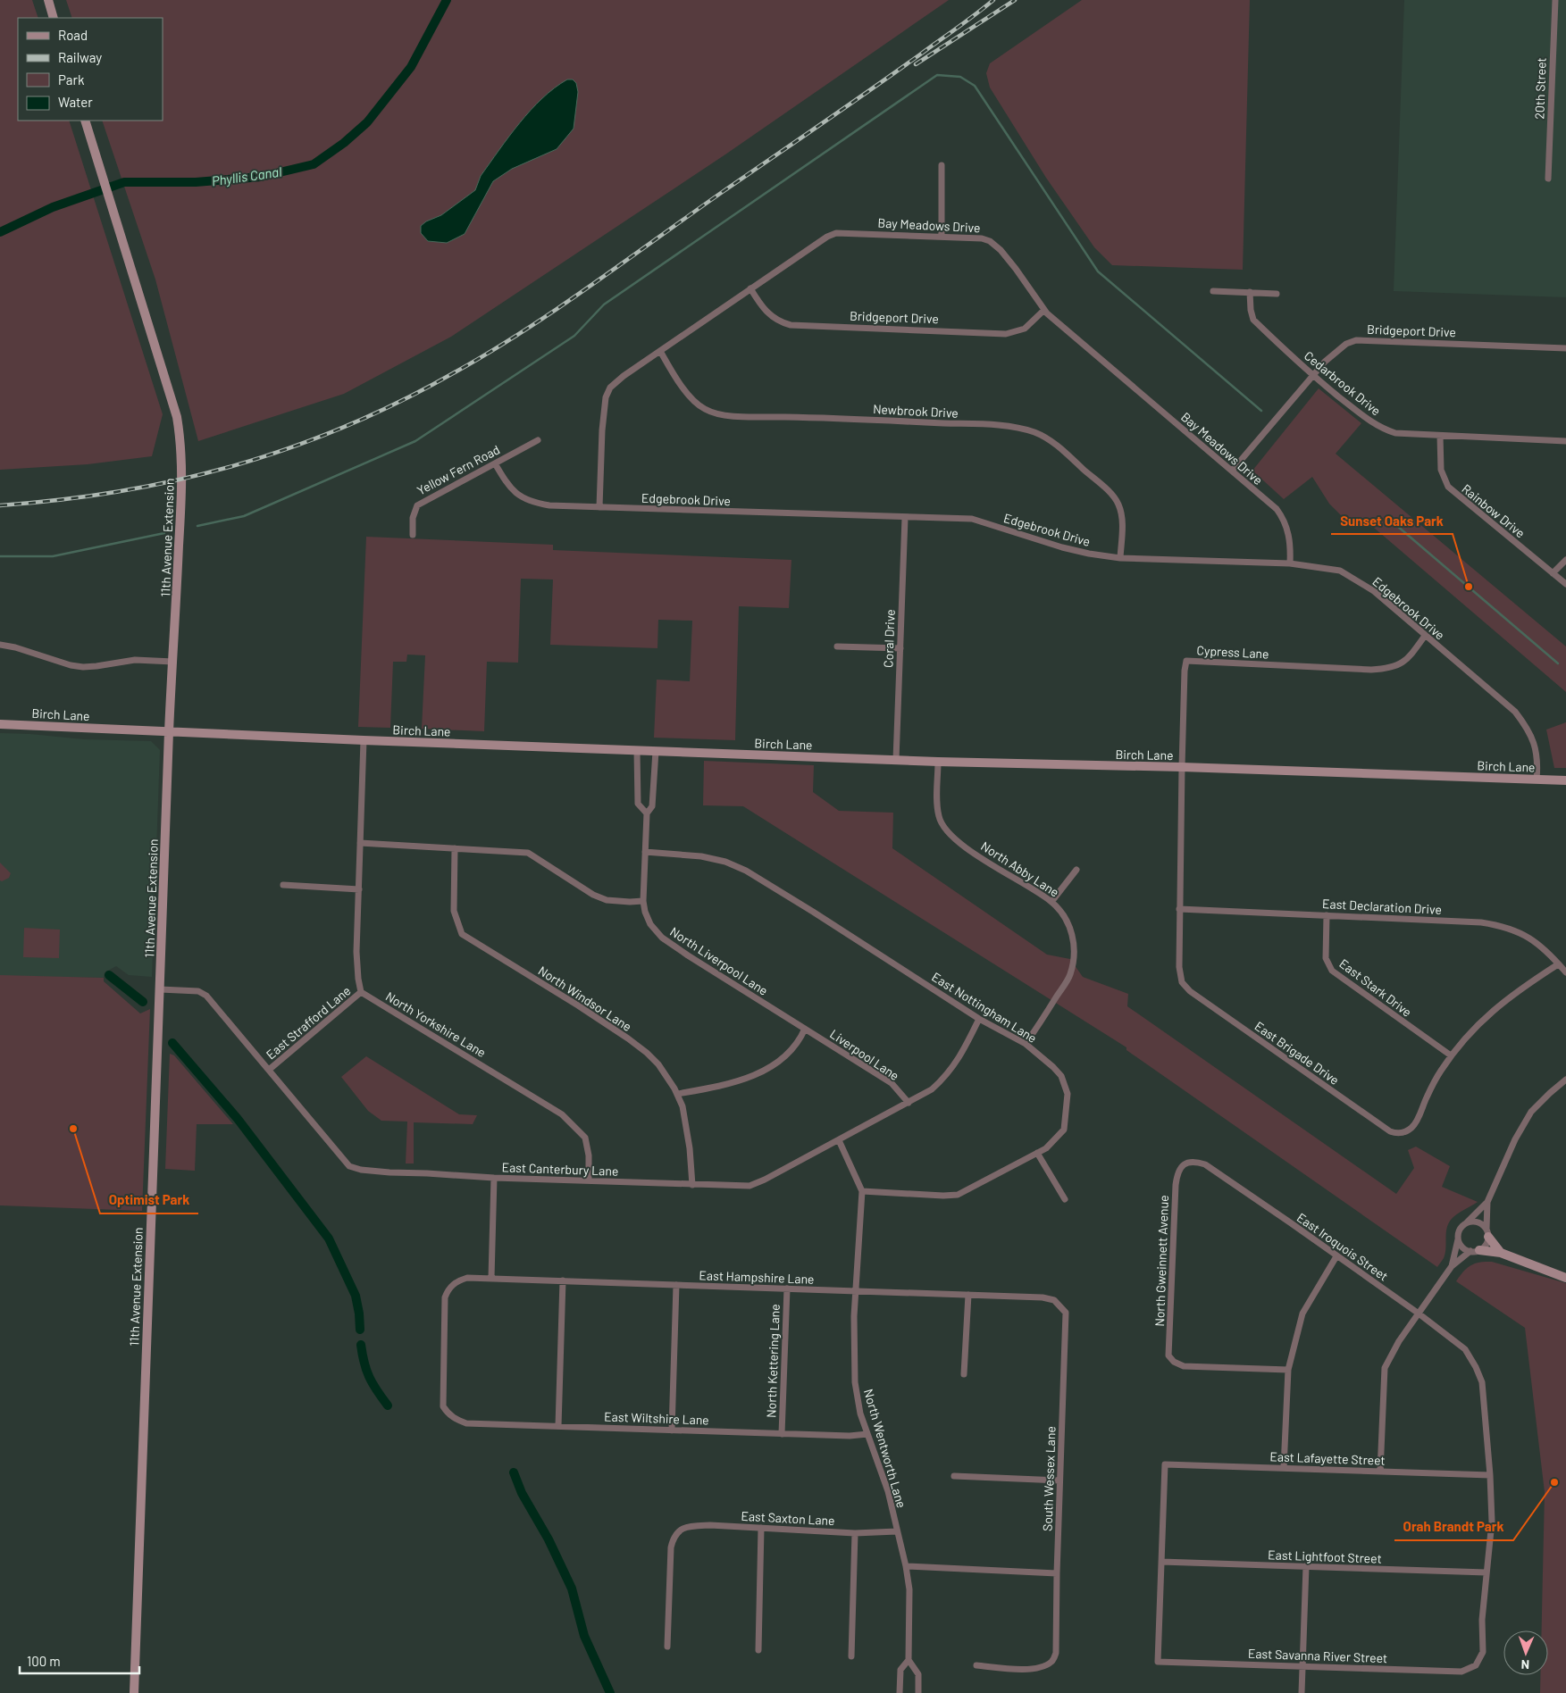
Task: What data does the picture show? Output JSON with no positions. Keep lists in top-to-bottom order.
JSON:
{
  "streets": {
    "street": [
      "20th Street",
      "Bay Meadows Drive",
      "Bridgeport Drive",
      "Cedarbrook Drive",
      "Newbrook Drive",
      "Yellow Fern Road",
      "Edgebrook Drive",
      "Rainbow Drive",
      "11th Avenue Extension",
      "Coral Drive",
      "Cypress Lane",
      "Birch Lane",
      "North Abby Lane",
      "East Declaration Drive",
      "North Liverpool Lane",
      "East Stark Drive",
      "North Windsor Lane",
      "East Nottingham Lane",
      "East Strafford Lane",
      "North Yorkshire Lane",
      "East Brigade Drive",
      "Liverpool Lane",
      "East Canterbury Lane",
      "East Iroquois Street",
      "North Gweinnett Avenue",
      "East Hampshire Lane",
      "North Kettering Lane",
      "East Wiltshire Lane",
      "North Wentworth Lane",
      "East Lafayette Street",
      "South Wessex Lane",
      "East Saxton Lane",
      "East Lightfoot Street",
      "East Savanna River Street"
    ]
  },
  "crossings": [
    ["Bay Meadows Drive", "Bridgeport Drive"],
    ["Bay Meadows Drive", "Newbrook Drive"],
    ["Bay Meadows Drive", "Edgebrook Drive"],
    ["Bridgeport Drive", "Cedarbrook Drive"],
    ["Cedarbrook Drive", "Rainbow Drive"],
    ["Newbrook Drive", "Edgebrook Drive"],
    ["Yellow Fern Road", "Edgebrook Drive"],
    ["Edgebrook Drive", "Coral Drive"],
    ["Edgebrook Drive", "Cypress Lane"],
    ["Edgebrook Drive", "Birch Lane"],
    ["11th Avenue Extension", "Birch Lane"],
    ["11th Avenue Extension", "East Canterbury Lane"],
    ["Coral Drive", "Birch Lane"],
    ["Cypress Lane", "Birch Lane"],
    ["Cypress Lane", "East Declaration Drive"],
    ["Cypress Lane", "East Brigade Drive"],
    ["Birch Lane", "North Abby Lane"],
    ["Birch Lane", "North Liverpool Lane"],
    ["North Abby Lane", "East Nottingham Lane"],
    ["East Declaration Drive", "East Stark Drive"],
    ["North Liverpool Lane", "East Nottingham Lane"],
    ["North Liverpool Lane", "Liverpool Lane"],
    ["East Stark Drive", "East Brigade Drive"],
    ["North Windsor Lane", "East Canterbury Lane"],
    ["East Nottingham Lane", "East Canterbury Lane"],
    ["East Nottingham Lane", "North Wentworth Lane"],
    ["East Strafford Lane", "North Yorkshire Lane"],
    ["East Strafford Lane", "East Canterbury Lane"],
    ["North Yorkshire Lane", "East Canterbury Lane"],
    ["Liverpool Lane", "East Canterbury Lane"],
    ["East Canterbury Lane", "North Wentworth Lane"],
    ["East Iroquois Street", "North Gweinnett Avenue"],
    ["East Iroquois Street", "East Lafayette Street"],
    ["East Iroquois Street", "East Lightfoot Street"],
    ["East Iroquois Street", "East Savanna River Street"],
    ["East Hampshire Lane", "North Kettering Lane"],
    ["East Hampshire Lane", "East Wiltshire Lane"],
    ["East Hampshire Lane", "North Wentworth Lane"],
    ["East Hampshire Lane", "South Wessex Lane"],
    ["North Kettering Lane", "East Wiltshire Lane"],
    ["East Wiltshire Lane", "North Wentworth Lane"],
    ["North Wentworth Lane", "East Saxton Lane"],
    ["East Lafayette Street", "East Lightfoot Street"],
    ["East Lafayette Street", "East Savanna River Street"],
    ["East Lightfoot Street", "East Savanna River Street"]
  ],
  "water": ["Phyllis Canal"],
  "places": ["Sunset Oaks Park", "Optimist Park", "Orah Brandt Park"],
  "legend": [
    "Road",
    "Railway",
    "Park",
    "Water"
  ],
  "scale_bar": "100 m",
  "north": "bottom"
}
